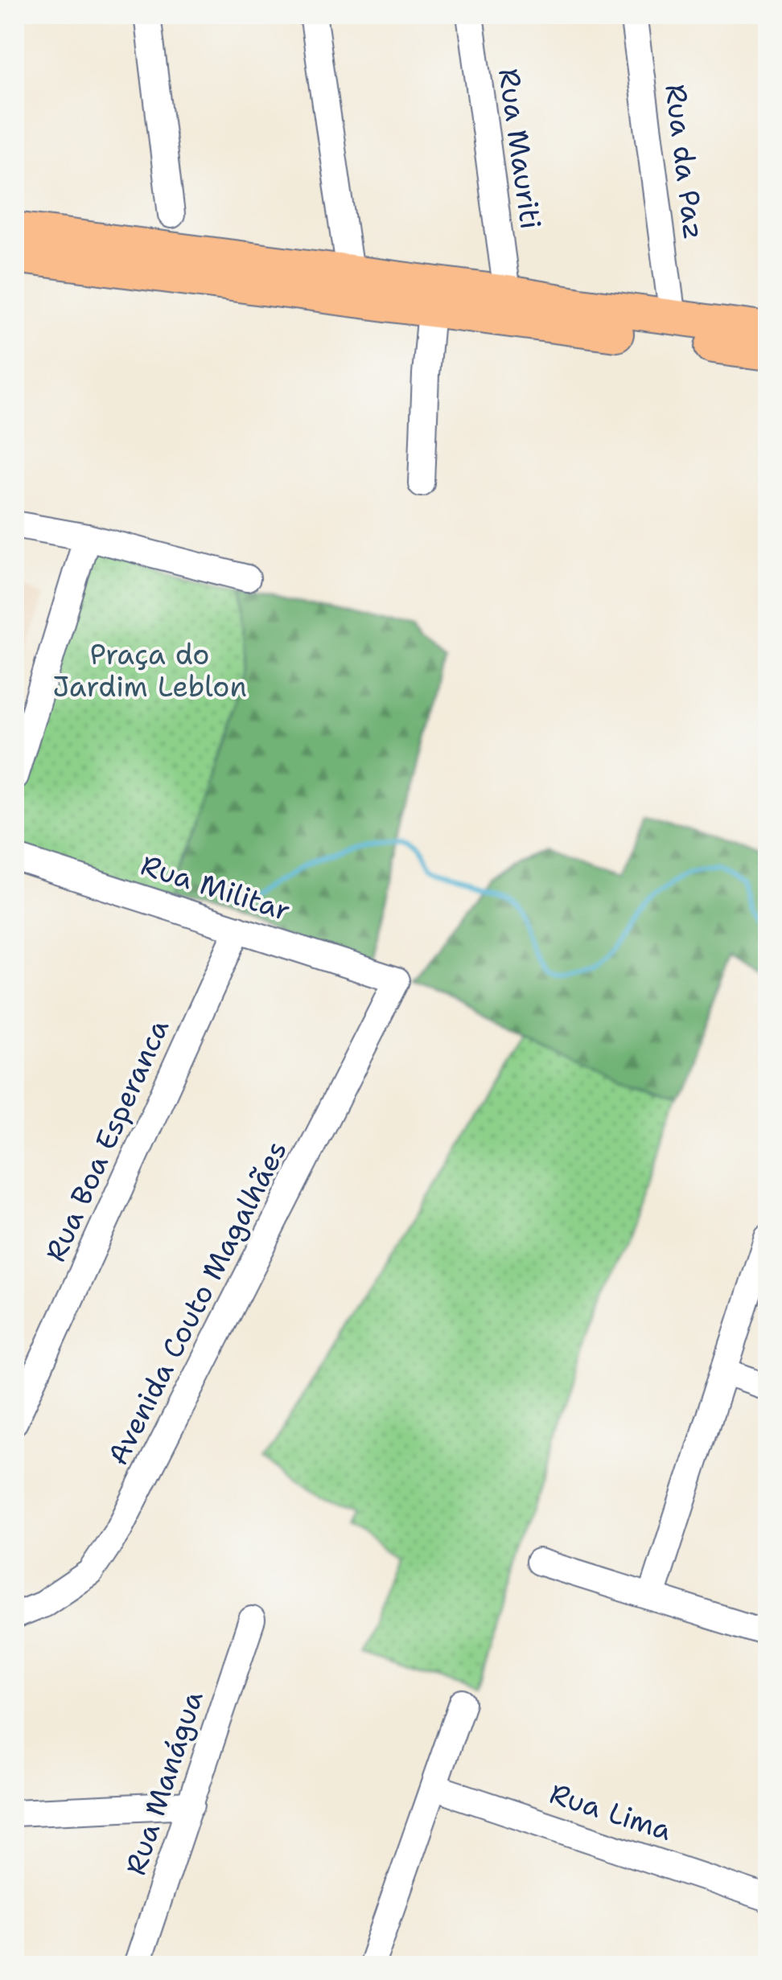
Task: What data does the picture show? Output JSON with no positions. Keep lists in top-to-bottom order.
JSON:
{
  "streets": {
    "street": [
      "Rua Mauriti",
      "Rua da Paz",
      "Rua Militar",
      "Rua Boa Esperanca",
      "Avenida Couto Magalhães",
      "Rua Manágua",
      "Rua Lima"
    ]
  },
  "crossings": [
    ["Rua Militar", "Rua Boa Esperanca"],
    ["Rua Militar", "Avenida Couto Magalhães"]
  ],
  "parks": ["Praça do Jardim Leblon"]
}
